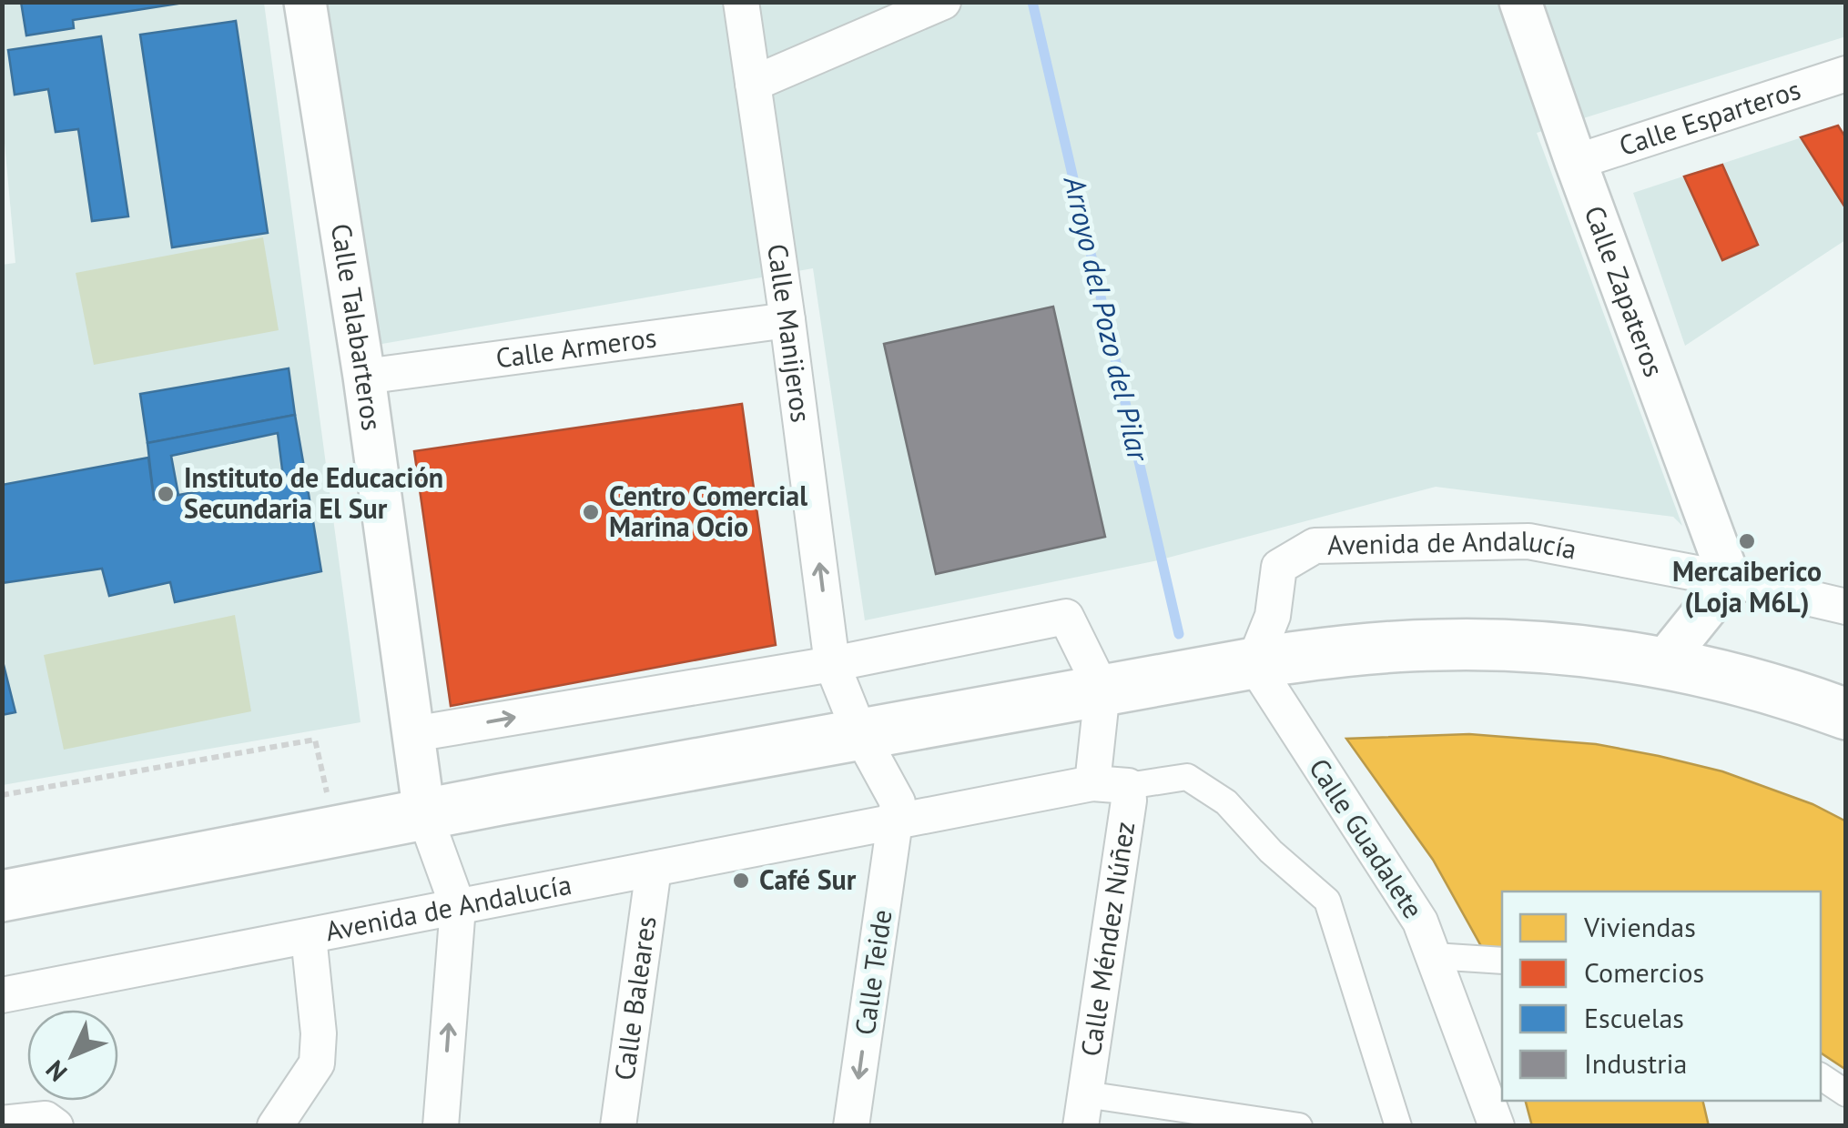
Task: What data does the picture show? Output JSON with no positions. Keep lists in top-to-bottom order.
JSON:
{
  "streets": {
    "street": [
      "Calle Esparteros",
      "Calle Zapateros",
      "Calle Talabarteros",
      "Calle Manijeros",
      "Calle Armeros",
      "Avenida de Andalucía",
      "Calle Guadalete",
      "Calle Méndez Núñez",
      "Calle Teide",
      "Calle Baleares"
    ]
  },
  "crossings": [
    ["Calle Esparteros", "Calle Zapateros"],
    ["Calle Zapateros", "Avenida de Andalucía"],
    ["Calle Talabarteros", "Calle Armeros"],
    ["Calle Manijeros", "Calle Armeros"],
    ["Avenida de Andalucía", "Calle Guadalete"],
    ["Avenida de Andalucía", "Calle Méndez Núñez"],
    ["Avenida de Andalucía", "Calle Teide"],
    ["Avenida de Andalucía", "Calle Baleares"]
  ],
  "one_way": ["Calle Manijeros", "Calle Teide"],
  "water": ["Arroyo del Pozo del Pilar"],
  "places": [
    "Instituto de Educación Secundaria El Sur",
    "Centro Comercial Marina Ocio",
    "Mercaiberico (Loja M6L)",
    "Café Sur"
  ],
  "legend": [
    "Viviendas",
    "Comercios",
    "Escuelas",
    "Industria"
  ],
  "north": "bottom left"
}
